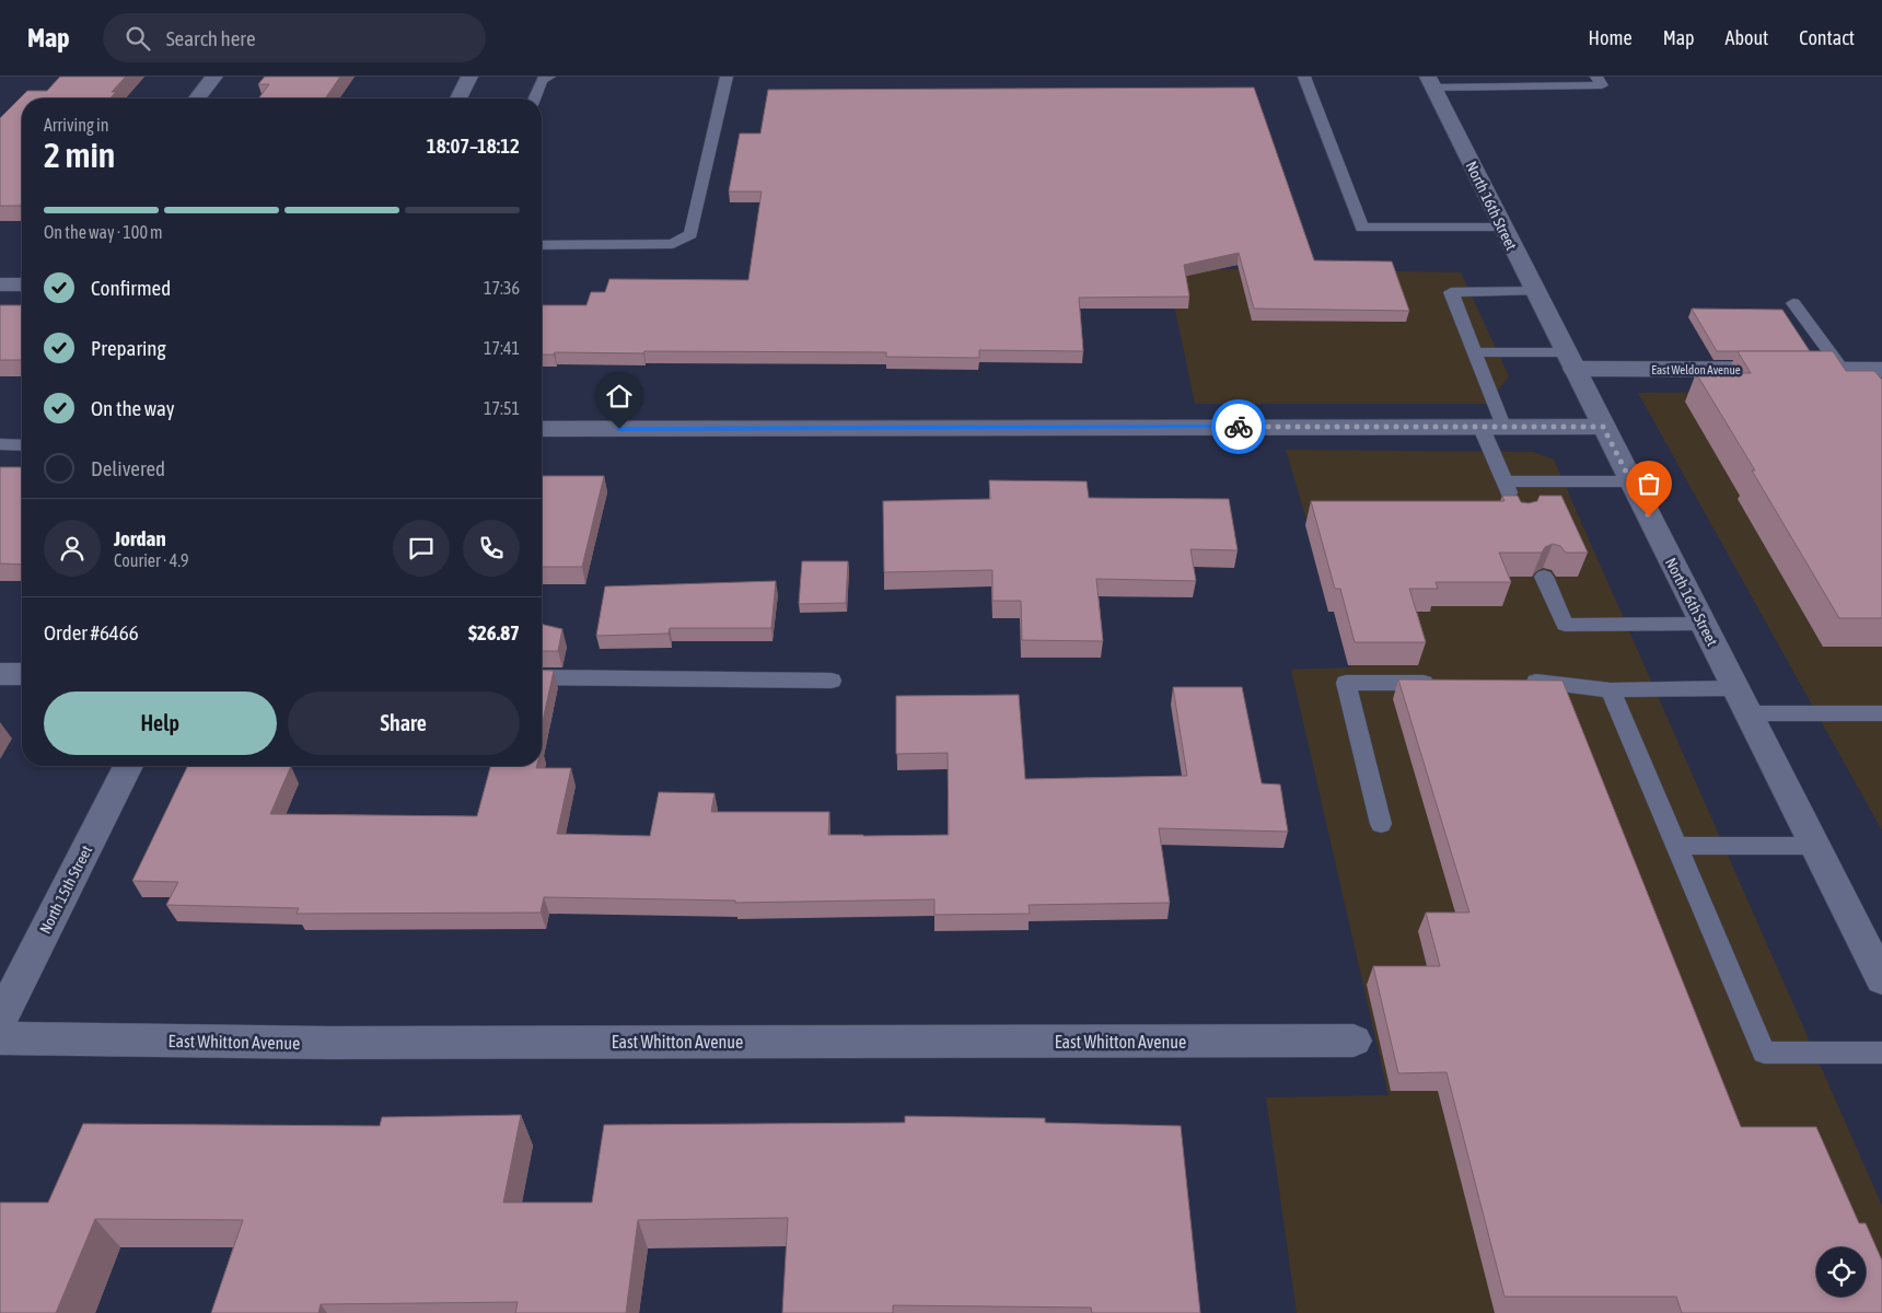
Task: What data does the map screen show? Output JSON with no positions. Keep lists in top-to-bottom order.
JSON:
{
  "streets": {
    "street": [
      "North 16th Street",
      "East Weldon Avenue",
      "North 15th Street",
      "East Whitton Avenue"
    ]
  },
  "crossings": [
    ["North 16th Street", "East Weldon Avenue"]
  ],
  "page": {
    "header": "Map",
    "search": "Search here",
    "nav": [
      "Home",
      "Map",
      "About",
      "Contact"
    ],
    "heading": ["2 min", "Arriving in", "18:07–18:12"],
    "panel": [
      "Jordan",
      "Courier · 4.9",
      "Order #6466",
      "$26.87"
    ],
    "bar": "On the way · 100 m",
    "list": [
      ["Confirmed", "17:36"],
      ["Preparing", "17:41"],
      ["On the way", "17:51"],
      "Delivered"
    ],
    "buttons": ["Help", "Share"]
  }
}
